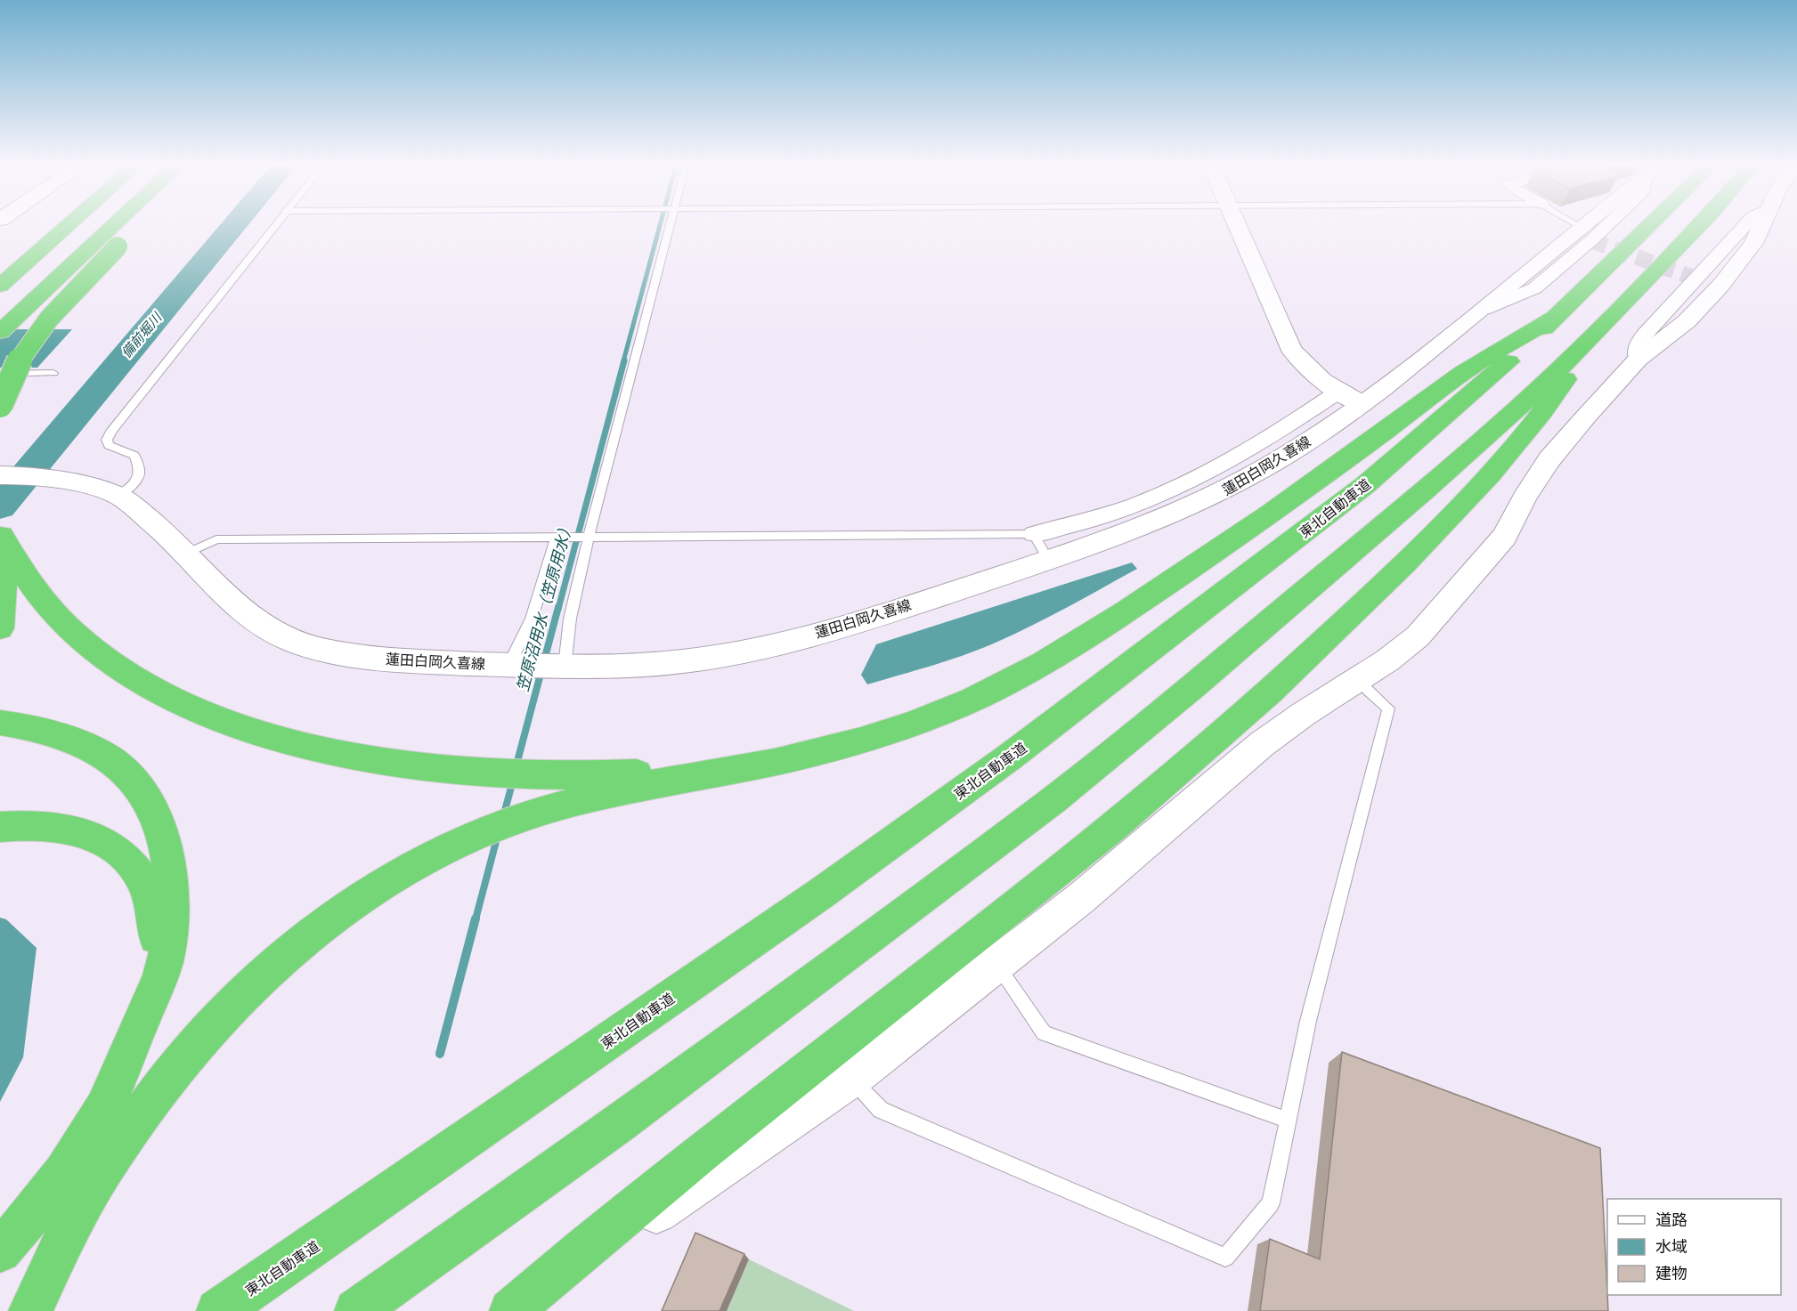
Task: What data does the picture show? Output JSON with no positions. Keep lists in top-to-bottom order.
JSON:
{
  "streets": {
    "highway": ["東北自動車道"],
    "street": ["蓮田白岡久喜線"]
  },
  "water": ["備前堀川", "笠原沼用水（笠原用水）"],
  "legend": ["道路", "水域", "建物"]
}
